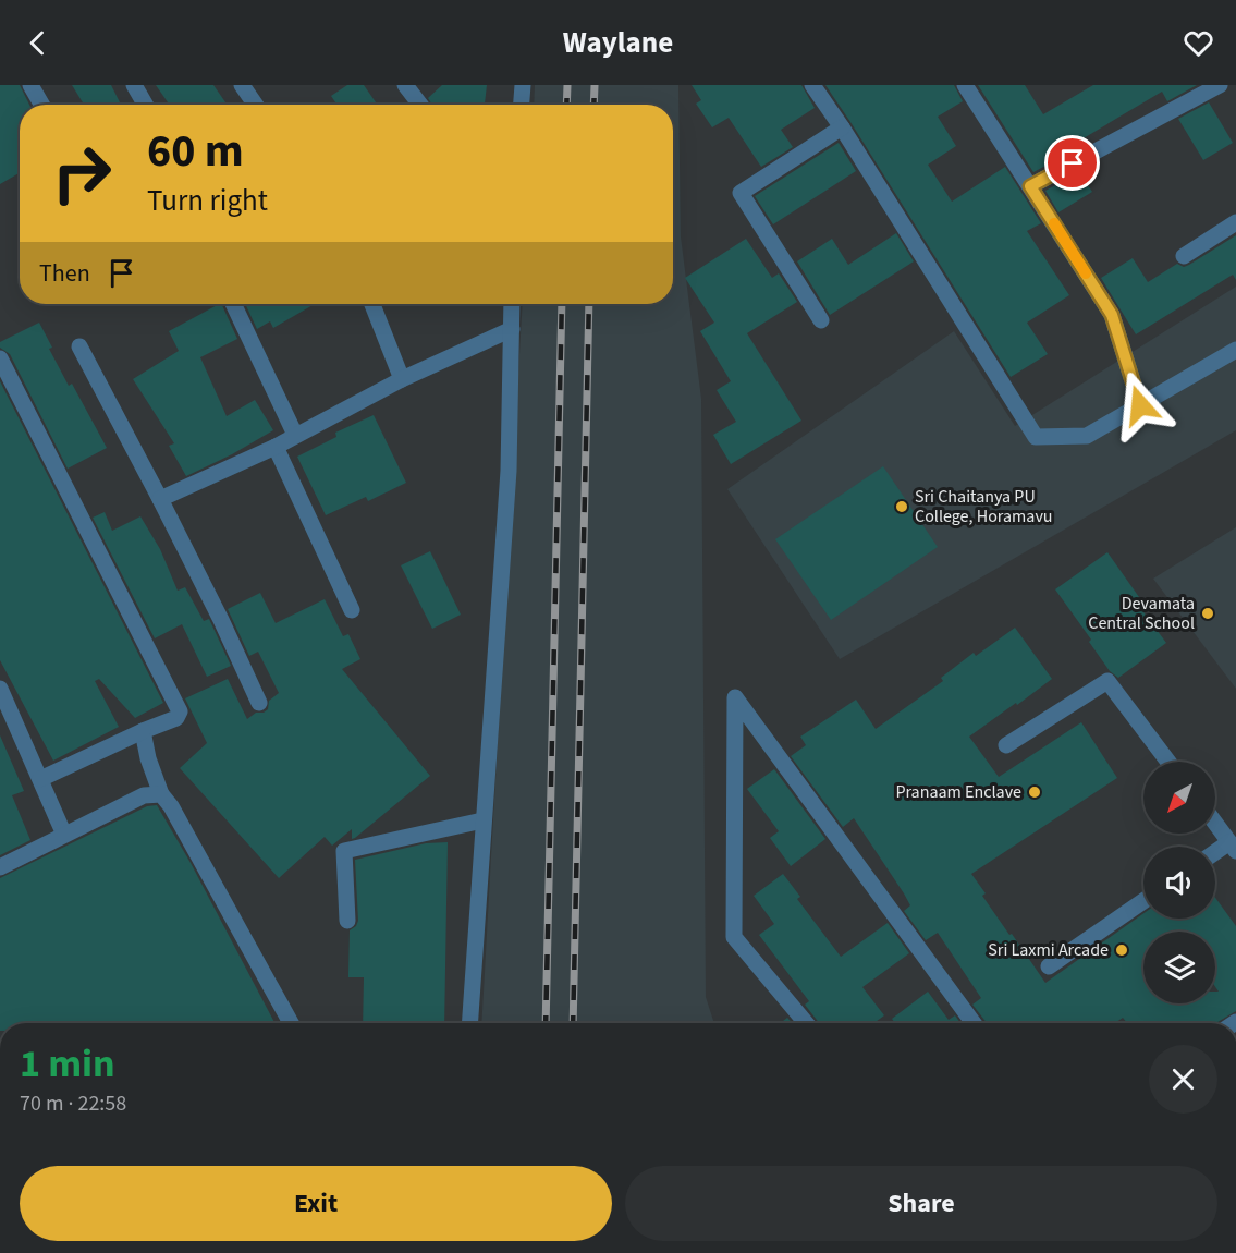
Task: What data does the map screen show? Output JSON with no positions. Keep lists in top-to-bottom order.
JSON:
{
  "places": [
    "Sri Chaitanya PU College, Horamavu",
    "Devamata Central School",
    "Pranaam Enclave",
    "Sri Laxmi Arcade"
  ],
  "north": "bottom left",
  "page": {
    "header": "Waylane",
    "turn": ["60 m", "Turn right"],
    "then": "Then",
    "heading": ["1 min", "70 m · 22:58"],
    "buttons": ["Exit", "Share"]
  }
}
